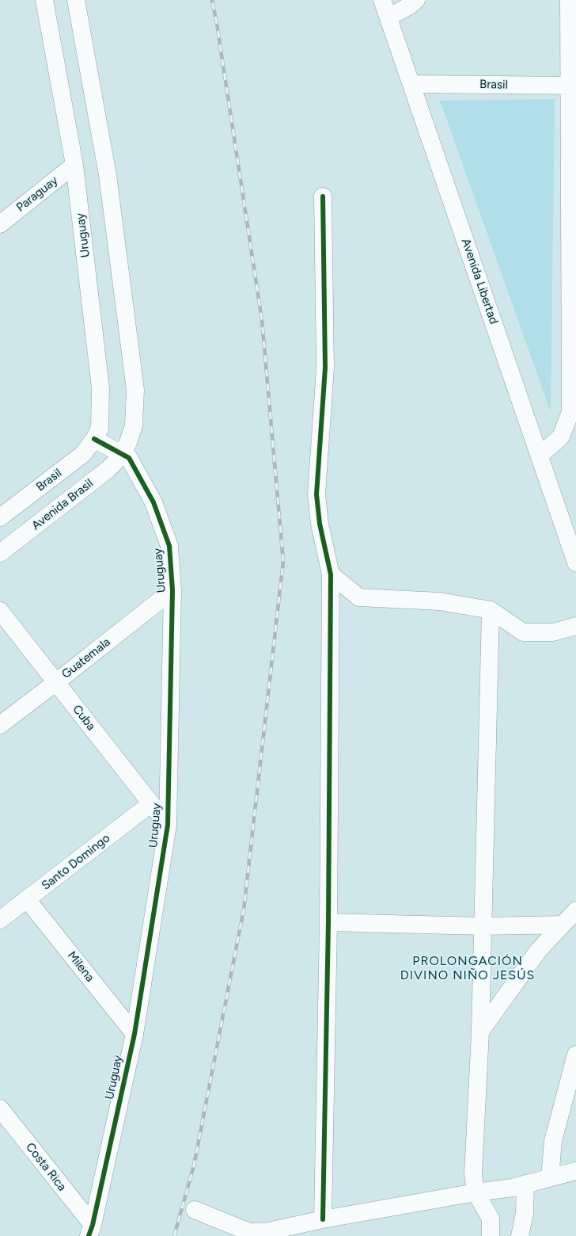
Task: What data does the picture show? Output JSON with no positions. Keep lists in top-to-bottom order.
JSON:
{
  "streets": {
    "street": [
      "Brasil",
      "Paraguay",
      "Uruguay",
      "Avenida Libertad",
      "Avenida Brasil",
      "Guatemala",
      "Cuba",
      "Santo Domingo",
      "Milena",
      "Costa Rica"
    ]
  },
  "crossings": [
    ["Brasil", "Uruguay"],
    ["Brasil", "Avenida Libertad"],
    ["Paraguay", "Uruguay"],
    ["Uruguay", "Avenida Brasil"],
    ["Uruguay", "Guatemala"],
    ["Uruguay", "Cuba"],
    ["Uruguay", "Milena"],
    ["Uruguay", "Costa Rica"],
    ["Guatemala", "Cuba"],
    ["Cuba", "Santo Domingo"],
    ["Santo Domingo", "Milena"]
  ],
  "districts": ["PROLONGACIÓN DIVINO NIÑO JESÚS"]
}
